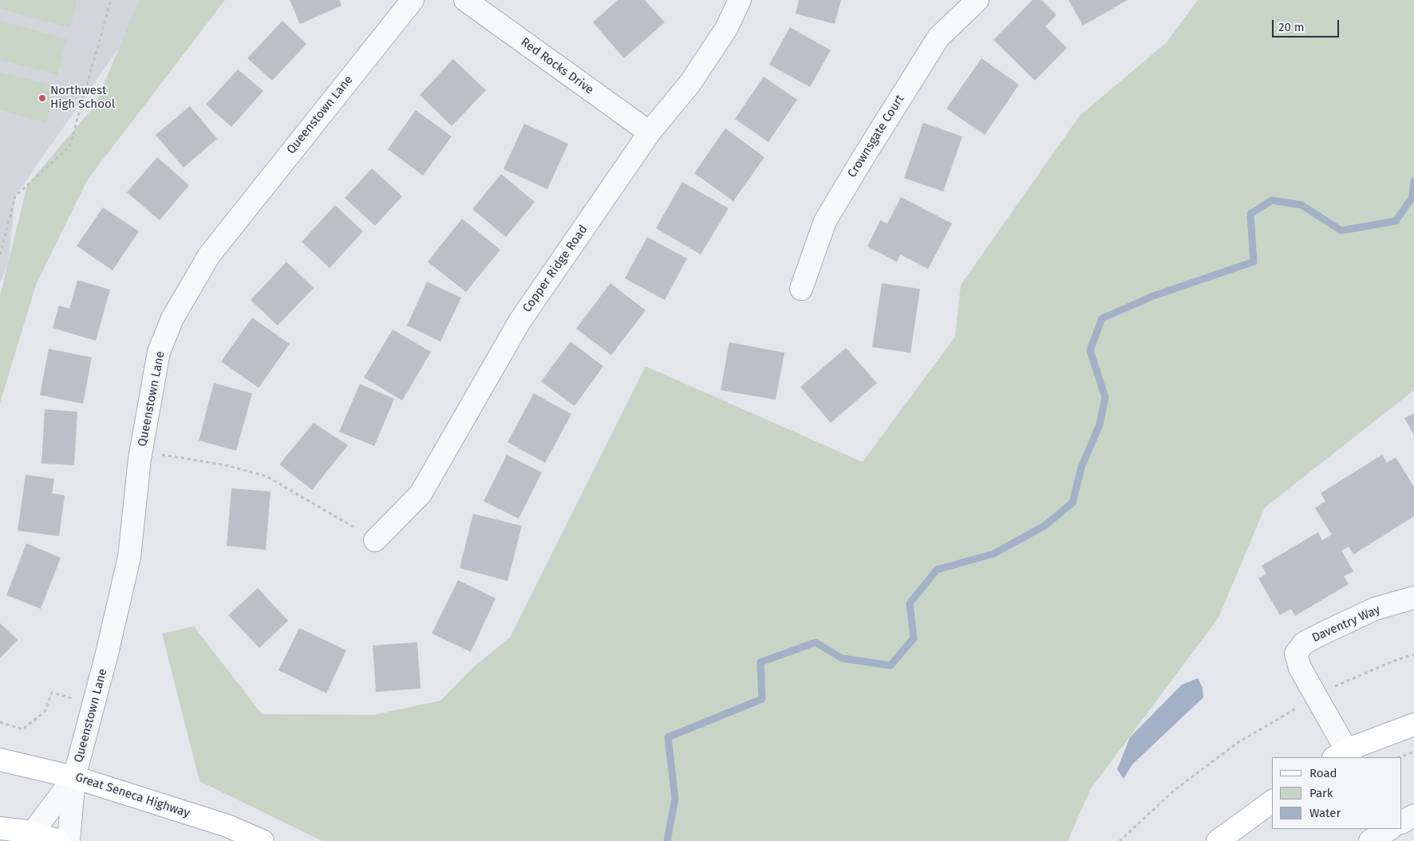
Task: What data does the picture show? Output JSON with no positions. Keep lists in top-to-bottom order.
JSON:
{
  "streets": {
    "main road": ["Great Seneca Highway"],
    "street": [
      "Red Rocks Drive",
      "Queenstown Lane",
      "Crownsgate Court",
      "Copper Ridge Road",
      "Daventry Way"
    ]
  },
  "crossings": [
    ["Red Rocks Drive", "Copper Ridge Road"],
    ["Queenstown Lane", "Great Seneca Highway"]
  ],
  "places": ["Northwest High School"],
  "legend": ["Road", "Park", "Water"],
  "scale_bar": "20 m"
}
